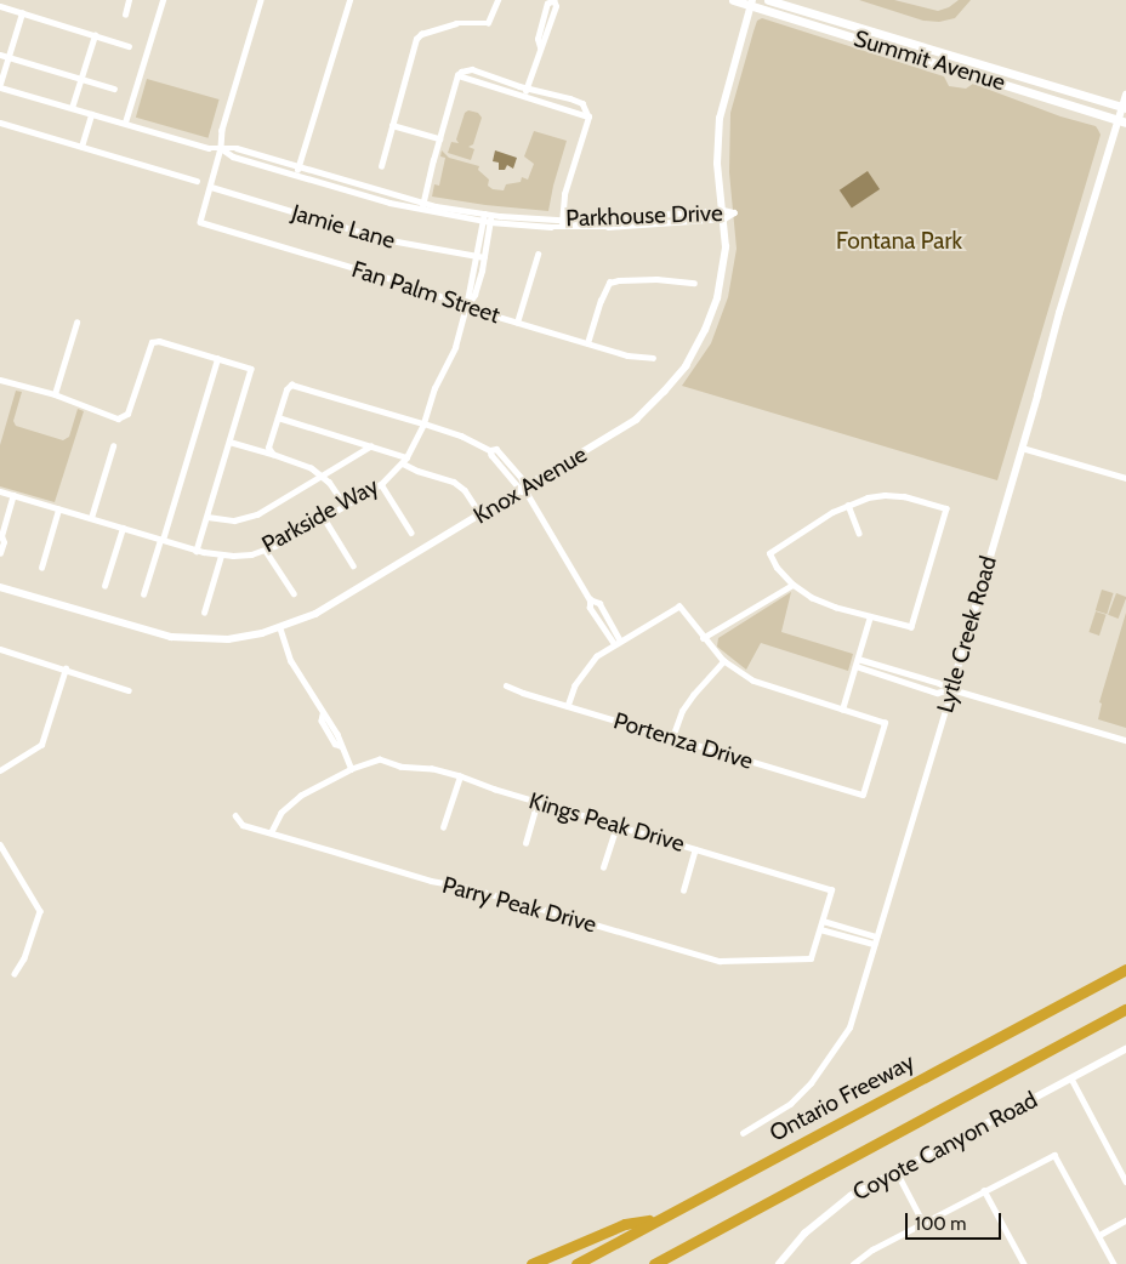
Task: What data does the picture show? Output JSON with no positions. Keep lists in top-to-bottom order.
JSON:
{
  "streets": {
    "highway": ["Ontario Freeway"],
    "main road": ["Summit Avenue"],
    "street": [
      "Parkhouse Drive",
      "Jamie Lane",
      "Fan Palm Street",
      "Knox Avenue",
      "Parkside Way",
      "Lytle Creek Road",
      "Portenza Drive",
      "Kings Peak Drive",
      "Parry Peak Drive",
      "Coyote Canyon Road"
    ]
  },
  "crossings": [
    ["Summit Avenue", "Knox Avenue"],
    ["Summit Avenue", "Lytle Creek Road"],
    ["Parkhouse Drive", "Knox Avenue"],
    ["Parkhouse Drive", "Parkside Way"],
    ["Jamie Lane", "Fan Palm Street"],
    ["Jamie Lane", "Parkside Way"],
    ["Fan Palm Street", "Parkside Way"]
  ],
  "parks": ["Fontana Park"],
  "scale_bar": "100 m"
}
